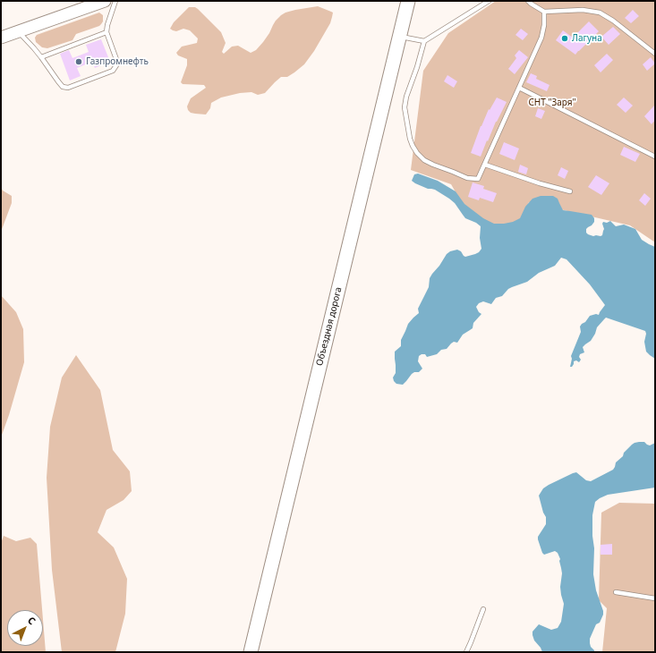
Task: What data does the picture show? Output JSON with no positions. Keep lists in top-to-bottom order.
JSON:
{
  "streets": {
    "main road": ["Объездная дорога"]
  },
  "parks": ["СНТ \"Заря\""],
  "places": ["Лагуна", "Газпромнефть"],
  "north": "top right"
}
